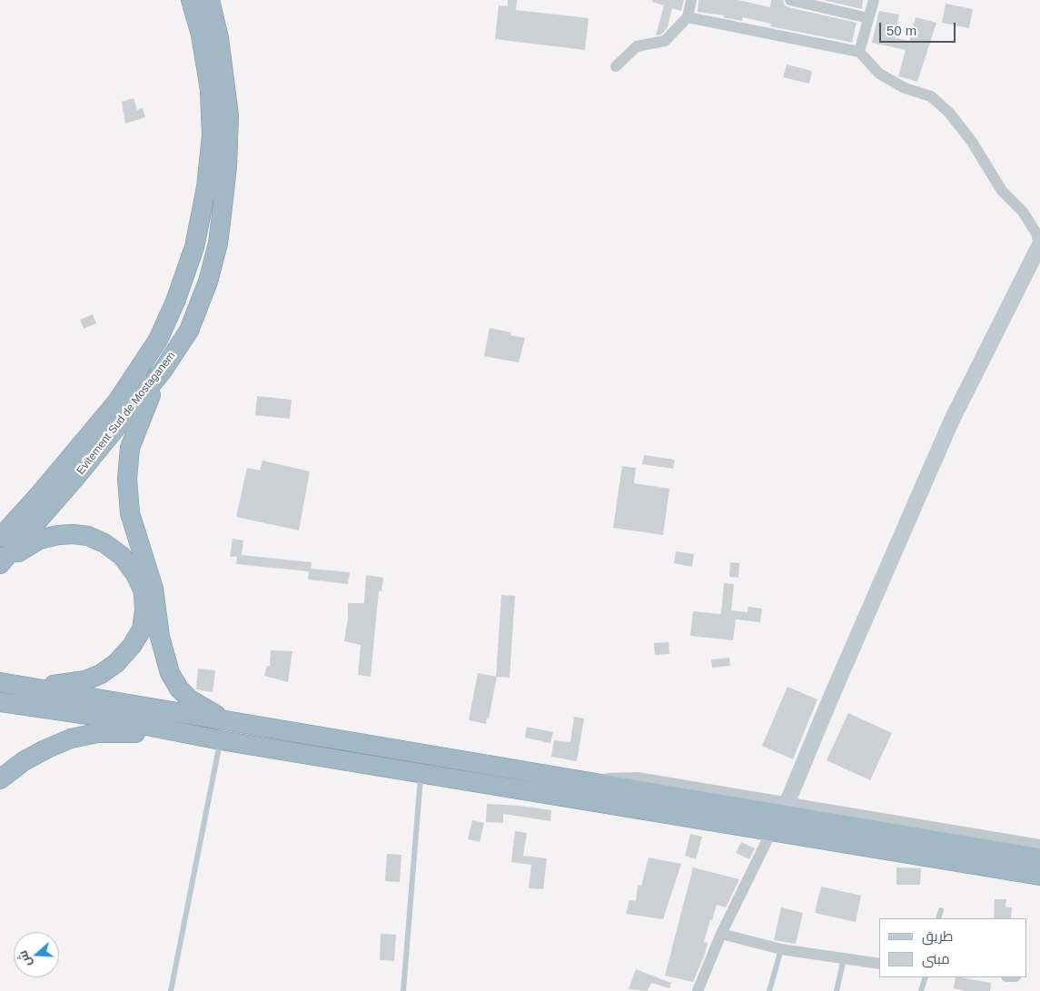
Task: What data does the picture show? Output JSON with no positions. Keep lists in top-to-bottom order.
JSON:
{
  "streets": {
    "highway": ["Evitement Sud de Mostaganem"]
  },
  "legend": ["طريق", "مبنى"],
  "scale_bar": "50 m",
  "north": "left"
}
